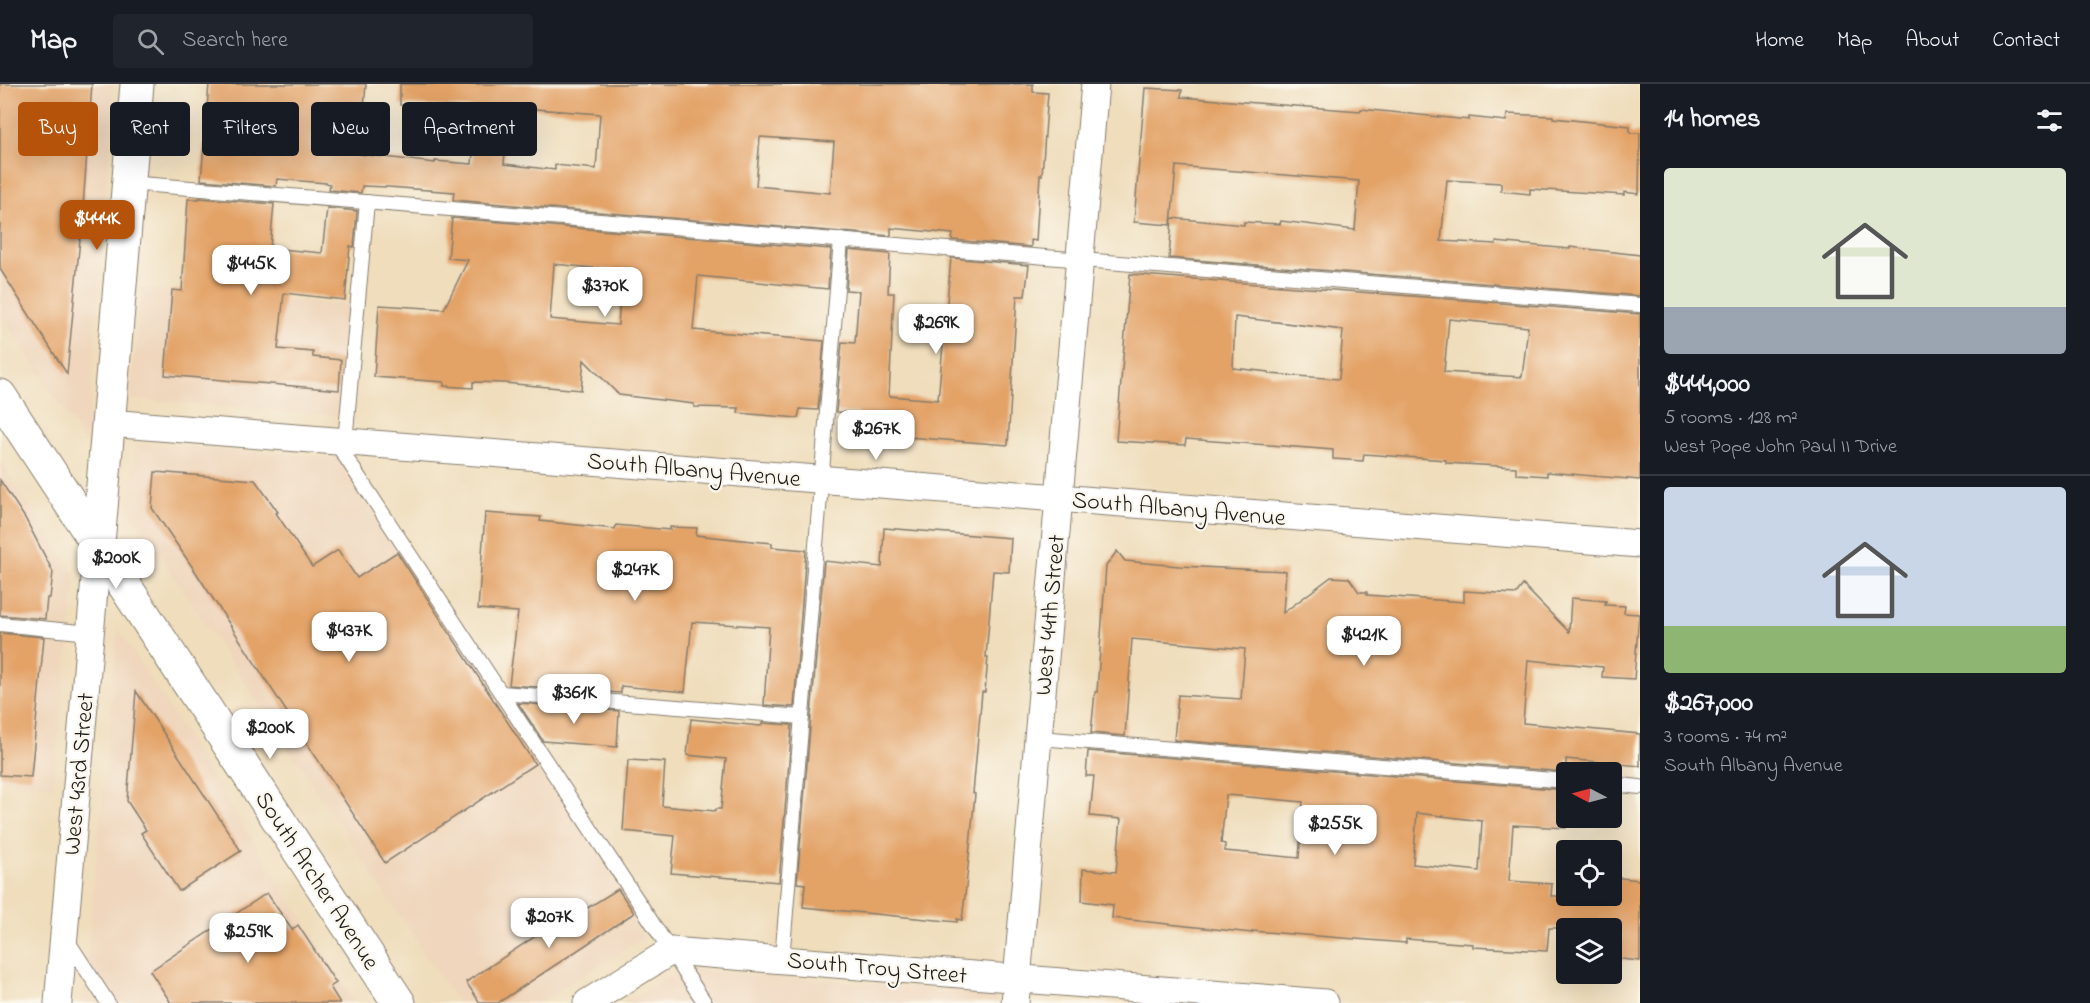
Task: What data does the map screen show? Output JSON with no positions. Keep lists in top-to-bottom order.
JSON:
{
  "streets": {
    "main road": ["South Archer Avenue"],
    "street": [
      "South Albany Avenue",
      "West 44th Street",
      "West 43rd Street",
      "South Troy Street"
    ]
  },
  "crossings": [
    ["South Albany Avenue", "West 44th Street"],
    ["West 44th Street", "South Troy Street"],
    ["West 43rd Street", "South Archer Avenue"]
  ],
  "north": "left",
  "page": {
    "header": "Map",
    "search": "Search here",
    "nav": [
      "Home",
      "Map",
      "About",
      "Contact"
    ],
    "heading": "14 homes",
    "chip": [
      "Buy",
      "Rent",
      "Filters",
      "New",
      "Apartment"
    ],
    "list": [
      {
        "name": "$444,000",
        "note": "5 rooms · 128 m² · West Pope John Paul II Drive"
      },
      {
        "name": "$267,000",
        "note": "3 rooms · 74 m² · South Albany Avenue"
      }
    ],
    "price": [
      "$444K",
      "$445K",
      "$370K",
      "$269K",
      "$267K",
      "$200K",
      "$247K",
      "$437K",
      "$421K",
      "$361K",
      "$200K",
      "$255K",
      "$207K",
      "$259K"
    ]
  }
}
